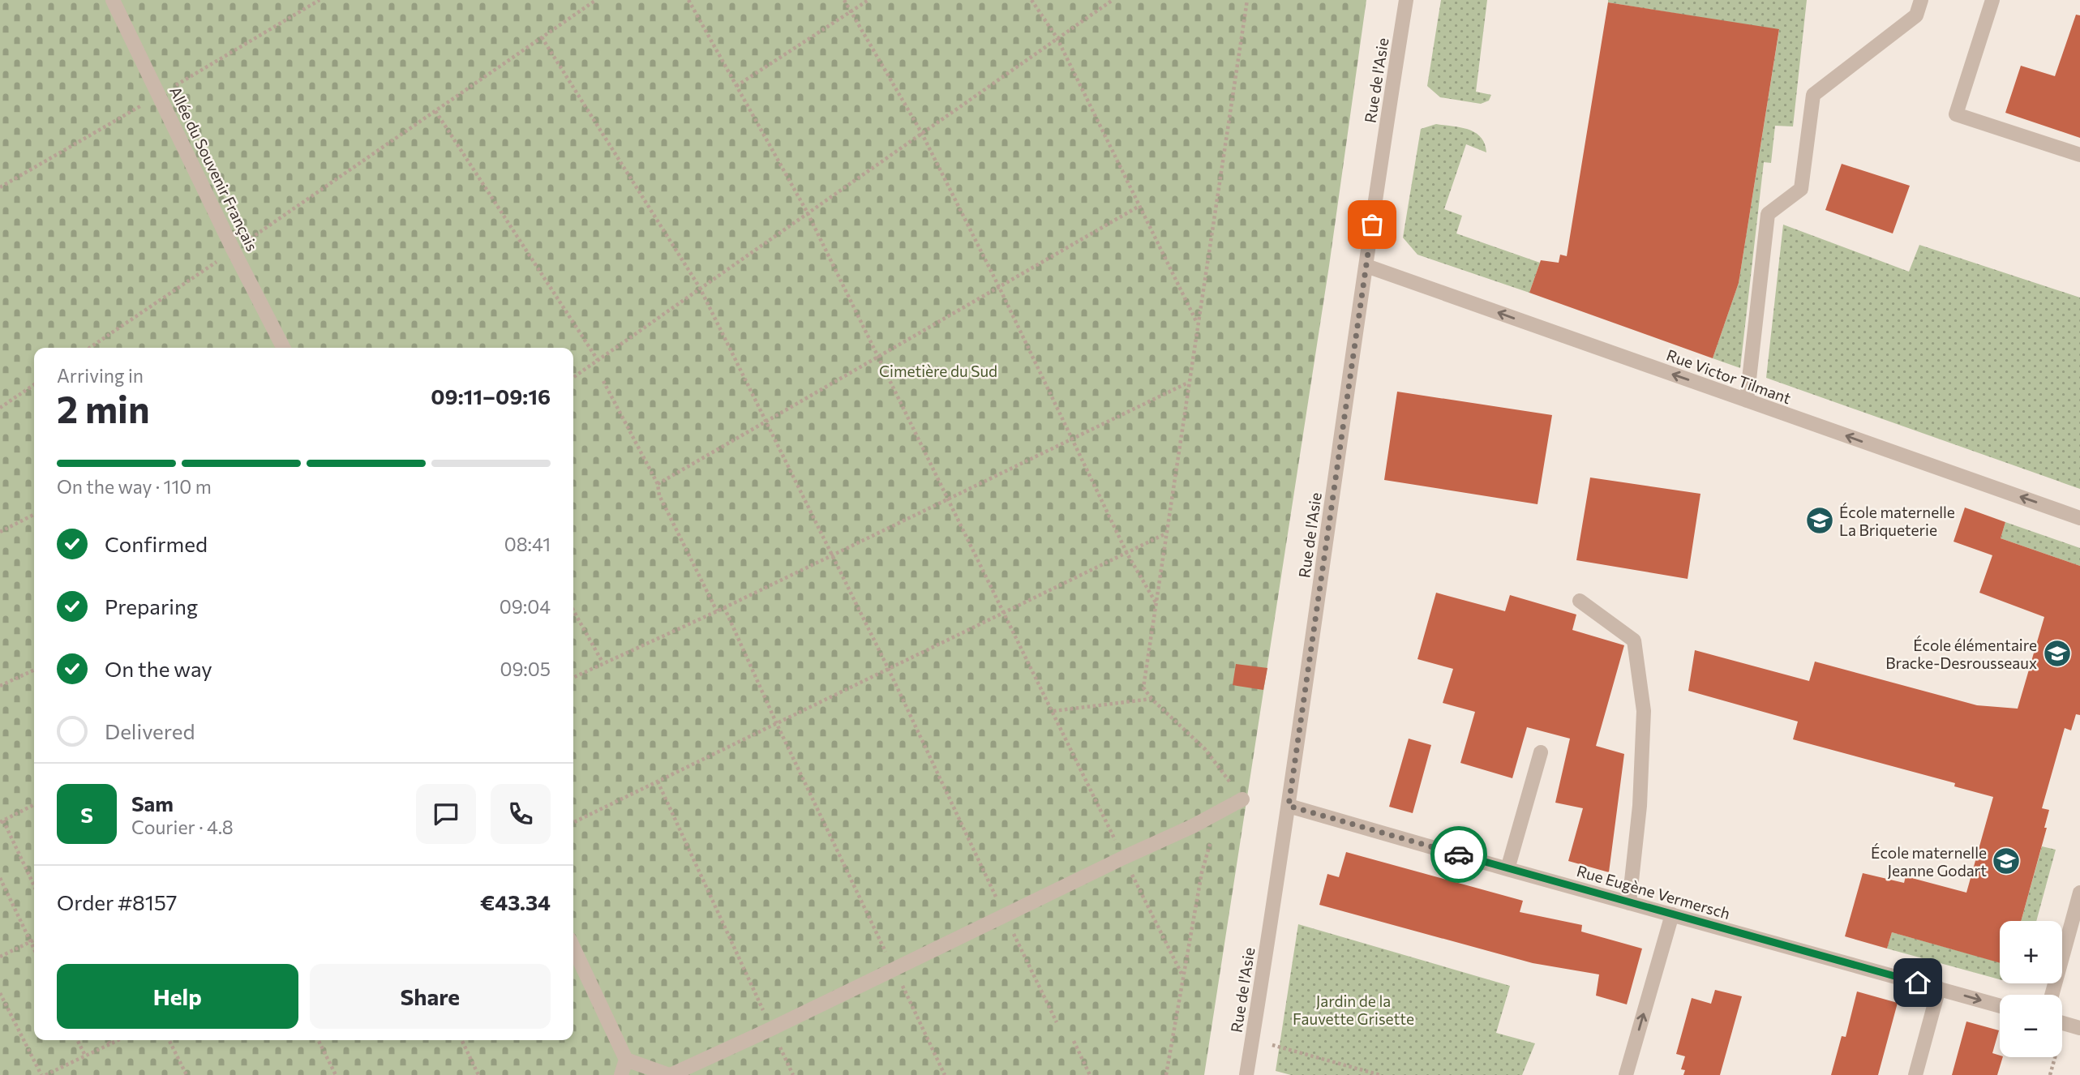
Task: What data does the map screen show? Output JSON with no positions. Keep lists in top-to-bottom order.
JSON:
{
  "streets": {
    "street": [
      "Rue de l'Asie",
      "Allée du Souvenir Français",
      "Rue Victor Tilmant",
      "Rue Eugène Vermersch"
    ]
  },
  "crossings": [
    ["Rue de l'Asie", "Rue Victor Tilmant"],
    ["Rue de l'Asie", "Rue Eugène Vermersch"]
  ],
  "one_way": ["Rue Victor Tilmant"],
  "parks": ["Cimetière du Sud", "Jardin de la Fauvette Grisette"],
  "places": {
    "school or university": ["École maternelle La Briqueterie", "École élémentaire Bracke-Desrousseaux", "École maternelle Jeanne Godart"]
  },
  "page": {
    "heading": ["2 min", "Arriving in", "09:11–09:16"],
    "panel": [
      "Sam",
      "Courier · 4.8",
      "Order #8157",
      "€43.34"
    ],
    "bar": "On the way · 110 m",
    "list": [
      ["Confirmed", "08:41"],
      ["Preparing", "09:04"],
      ["On the way", "09:05"],
      "Delivered"
    ],
    "round": "S",
    "map_buttons": ["+", "−"],
    "buttons": ["Help", "Share"]
  }
}
